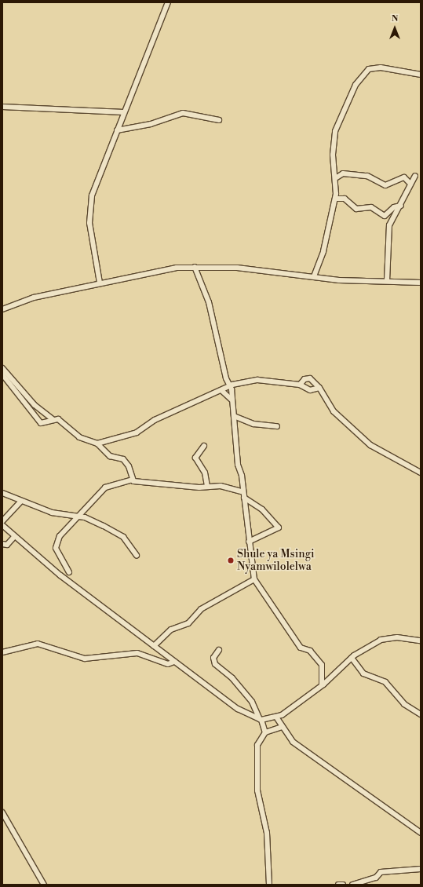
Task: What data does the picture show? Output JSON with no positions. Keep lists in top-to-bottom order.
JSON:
{
  "places": ["Shule ya Msingi Nyamwilolelwa"],
  "north": "top"
}
